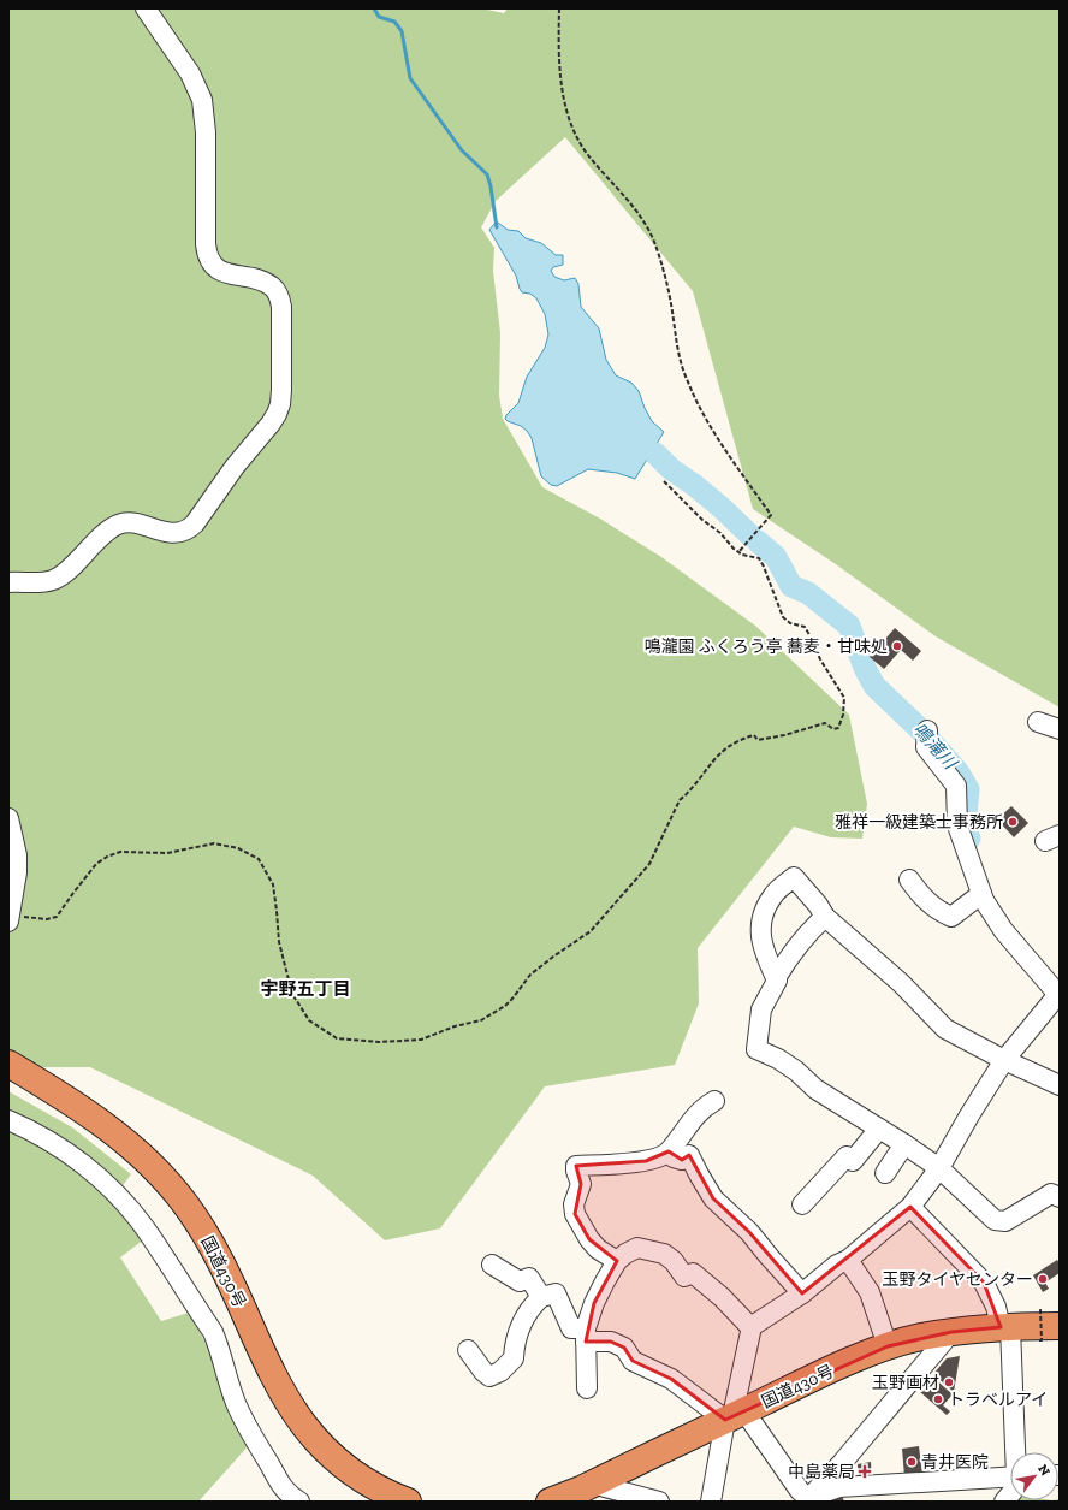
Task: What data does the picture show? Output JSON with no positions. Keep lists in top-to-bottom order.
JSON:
{
  "streets": {
    "highway": ["国道430号"]
  },
  "districts": ["宇野五丁目"],
  "water": ["鳴滝川"],
  "places": {
    "other": [
      "鳴瀧園 ふくろう亭 蕎麦・甘味処",
      "雅祥一級建築士事務所",
      "玉野タイヤセンター",
      "玉野画材",
      "トラベルアイ",
      "青井医院"
    ],
    "health": ["中島薬局"]
  },
  "north": "top right"
}
